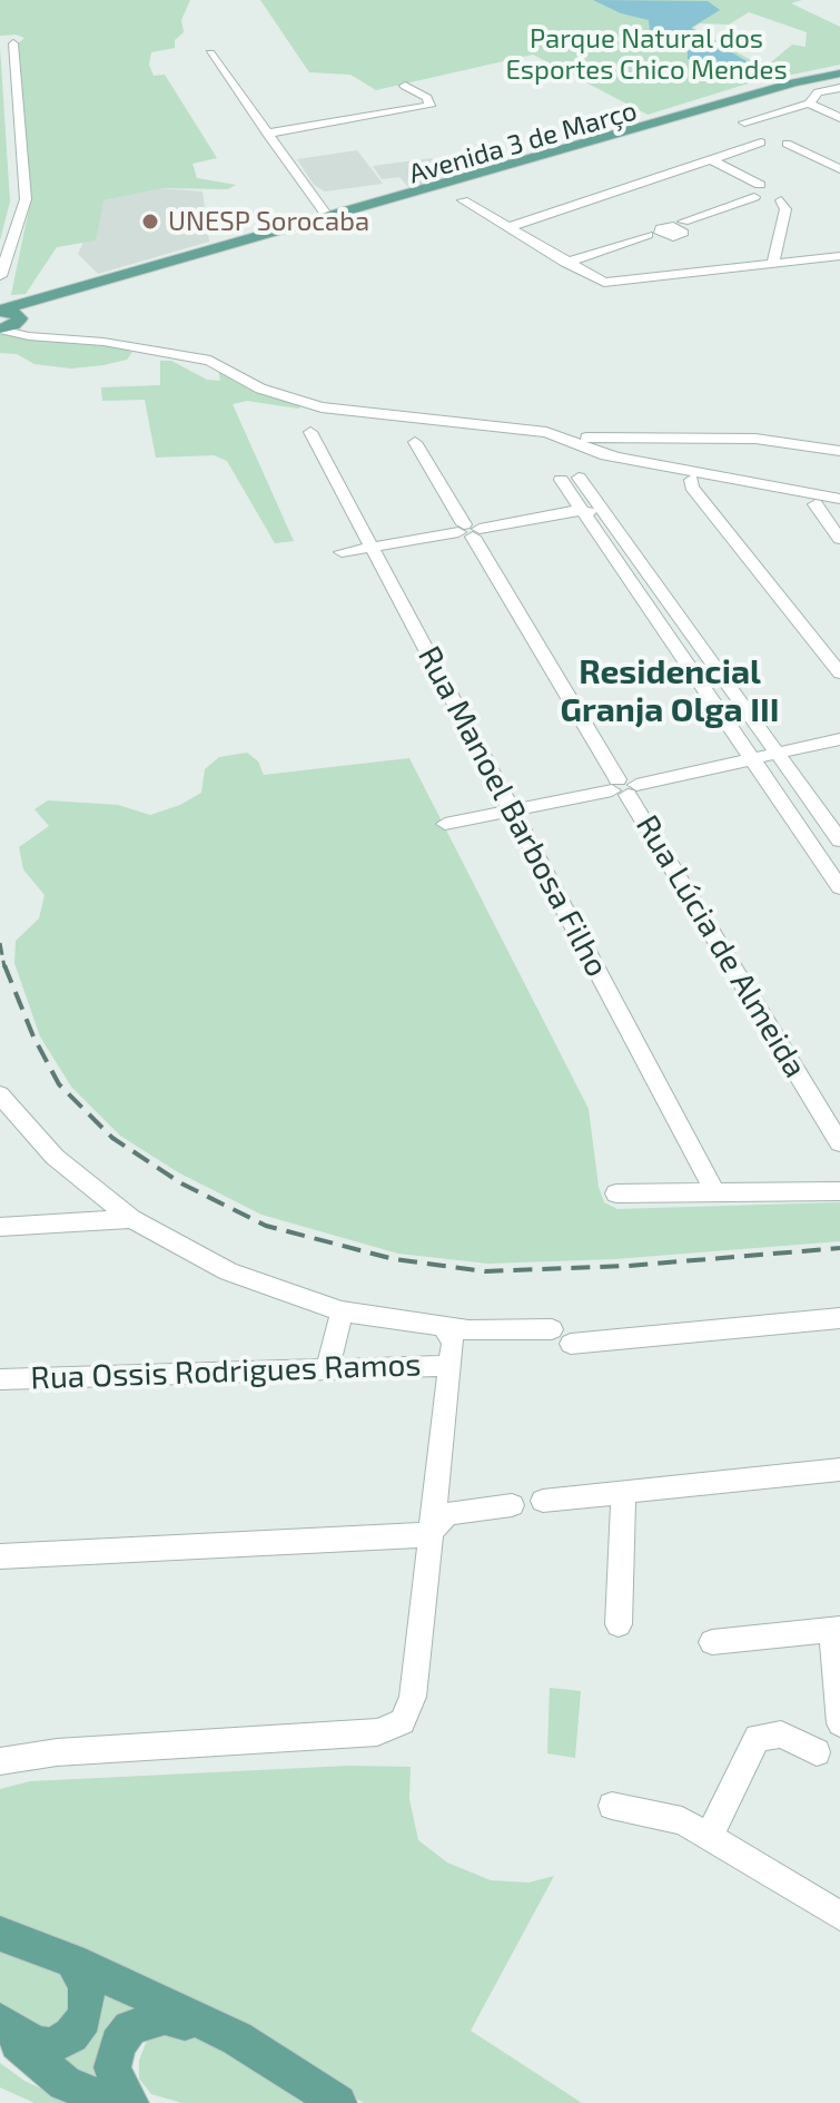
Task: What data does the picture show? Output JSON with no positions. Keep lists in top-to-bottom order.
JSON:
{
  "streets": {
    "main road": ["Avenida 3 de Março"],
    "street": ["Rua Manoel Barbosa Filho", "Rua Lúcia de Almeida", "Rua Ossis Rodrigues Ramos"]
  },
  "districts": ["Residencial Granja Olga III"],
  "parks": ["Parque Natural dos Esportes Chico Mendes"],
  "places": ["UNESP Sorocaba"]
}
